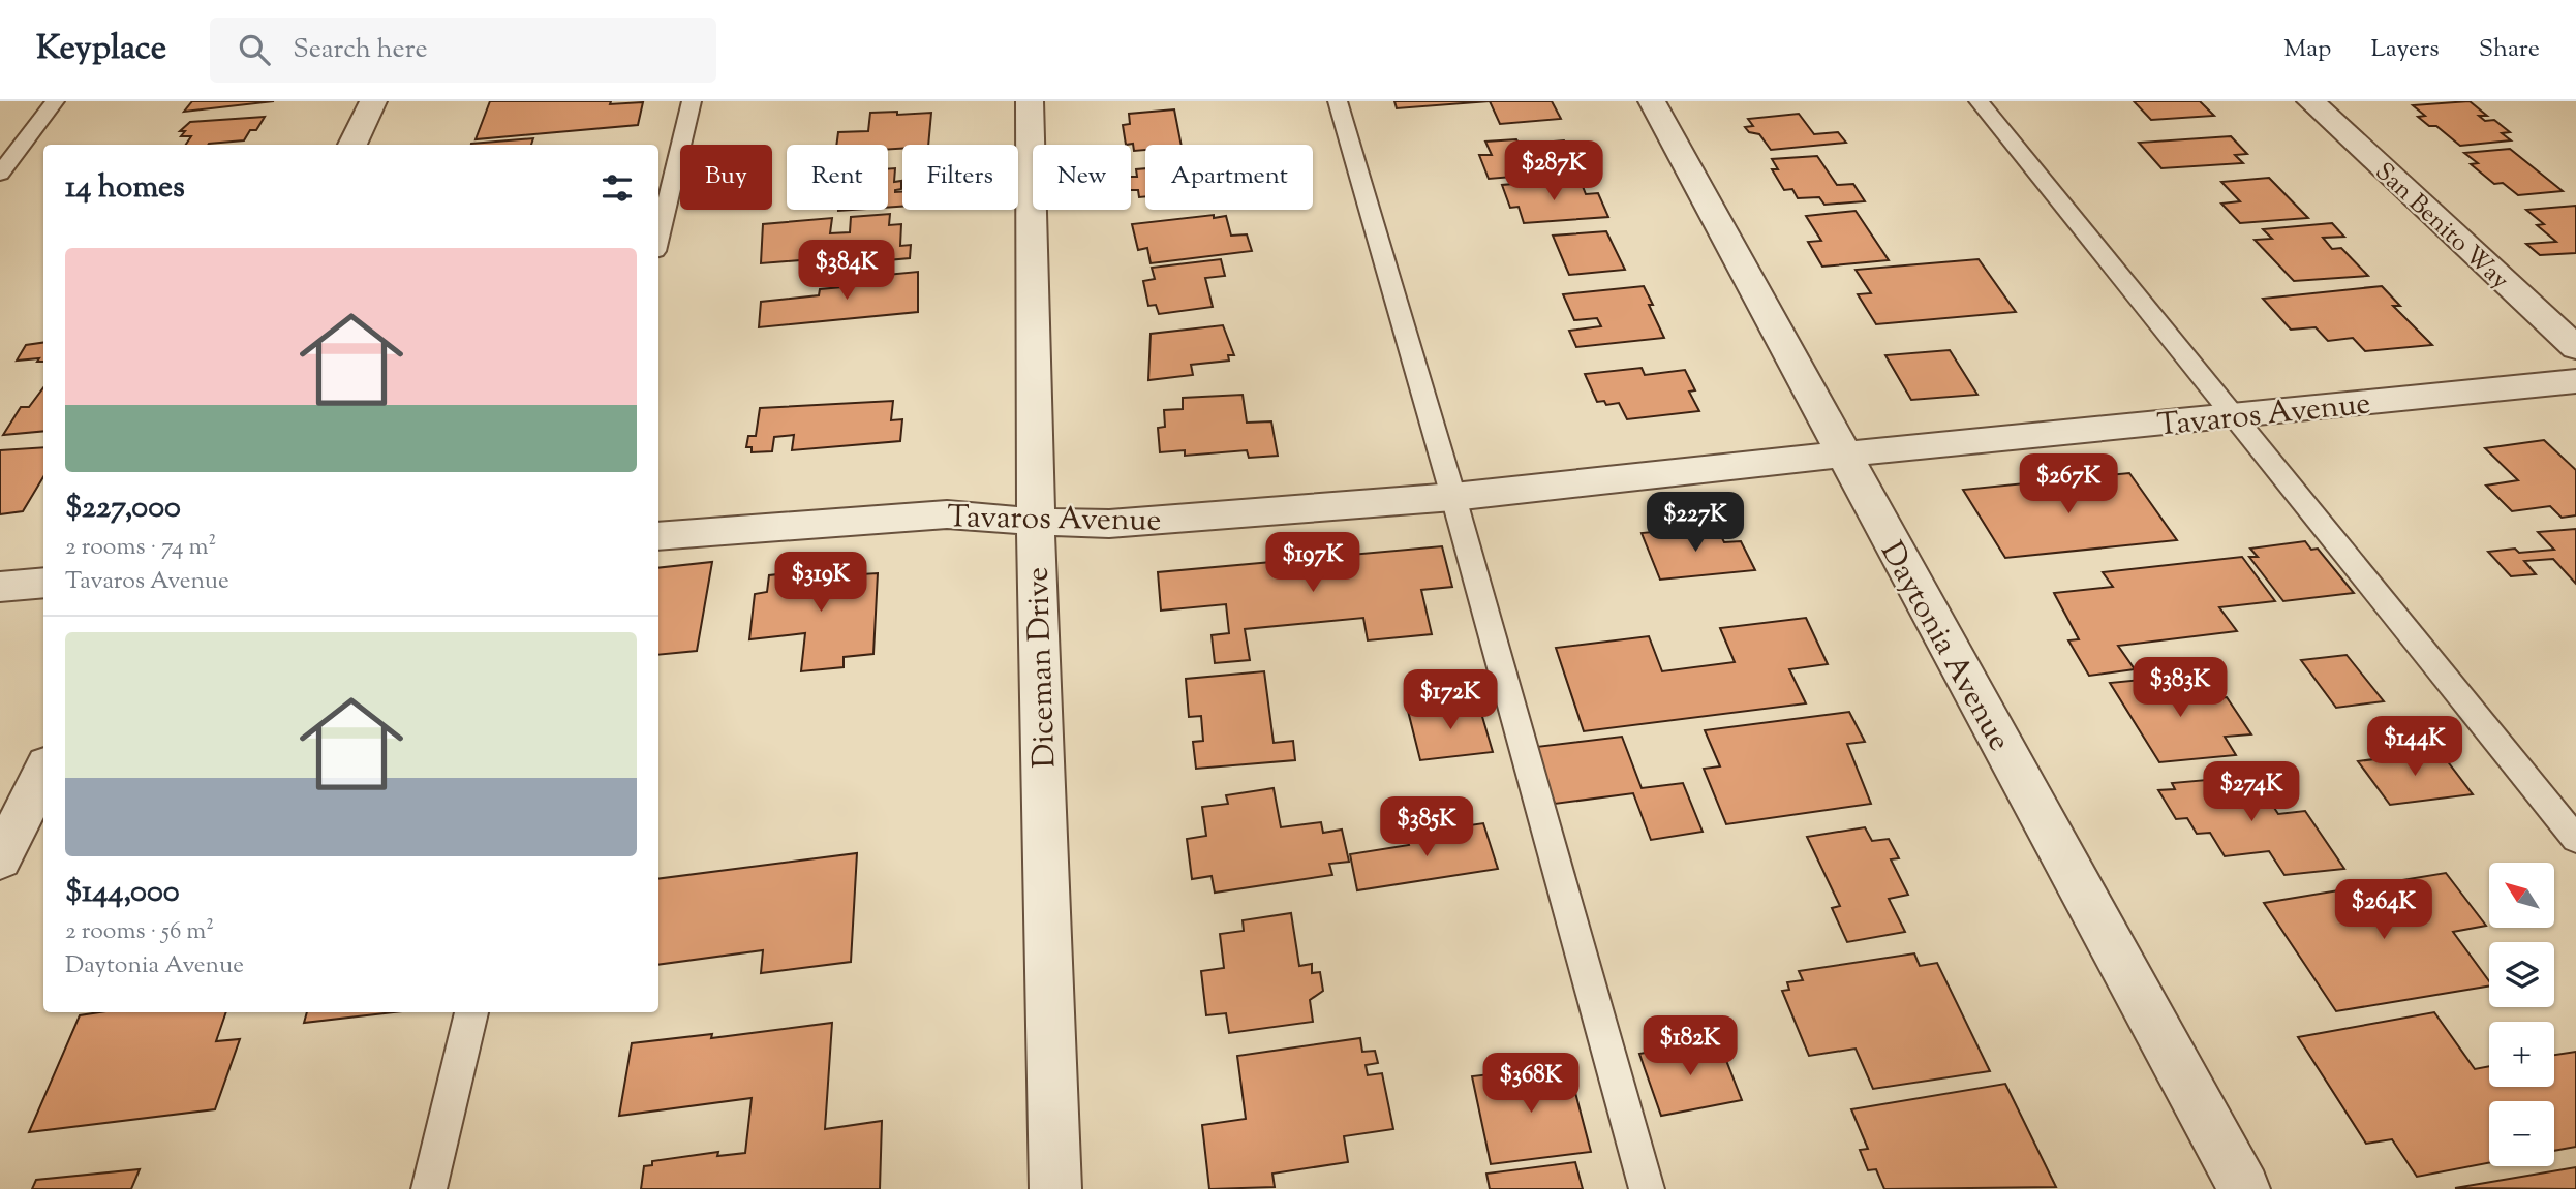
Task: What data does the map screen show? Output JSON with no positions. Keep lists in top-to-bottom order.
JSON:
{
  "streets": {
    "street": [
      "San Benito Way",
      "Tavaros Avenue",
      "Daytonia Avenue",
      "Diceman Drive"
    ]
  },
  "crossings": [
    ["Tavaros Avenue", "Daytonia Avenue"],
    ["Tavaros Avenue", "Diceman Drive"]
  ],
  "north": "top left",
  "page": {
    "header": "Keyplace",
    "search": "Search here",
    "nav": ["Map", "Layers", "Share"],
    "price": [
      "$287K",
      "$384K",
      "$267K",
      "$227K",
      "$197K",
      "$319K",
      "$383K",
      "$172K",
      "$144K",
      "$274K",
      "$385K",
      "$264K",
      "$182K",
      "$368K"
    ],
    "chip": [
      "Buy",
      "Rent",
      "Filters",
      "New",
      "Apartment"
    ],
    "heading": "14 homes",
    "list": [
      {
        "name": "$227,000",
        "note": "2 rooms · 74 m² · Tavaros Avenue"
      },
      {
        "name": "$144,000",
        "note": "2 rooms · 56 m² · Daytonia Avenue"
      }
    ],
    "map_buttons": ["+", "−"]
  }
}
